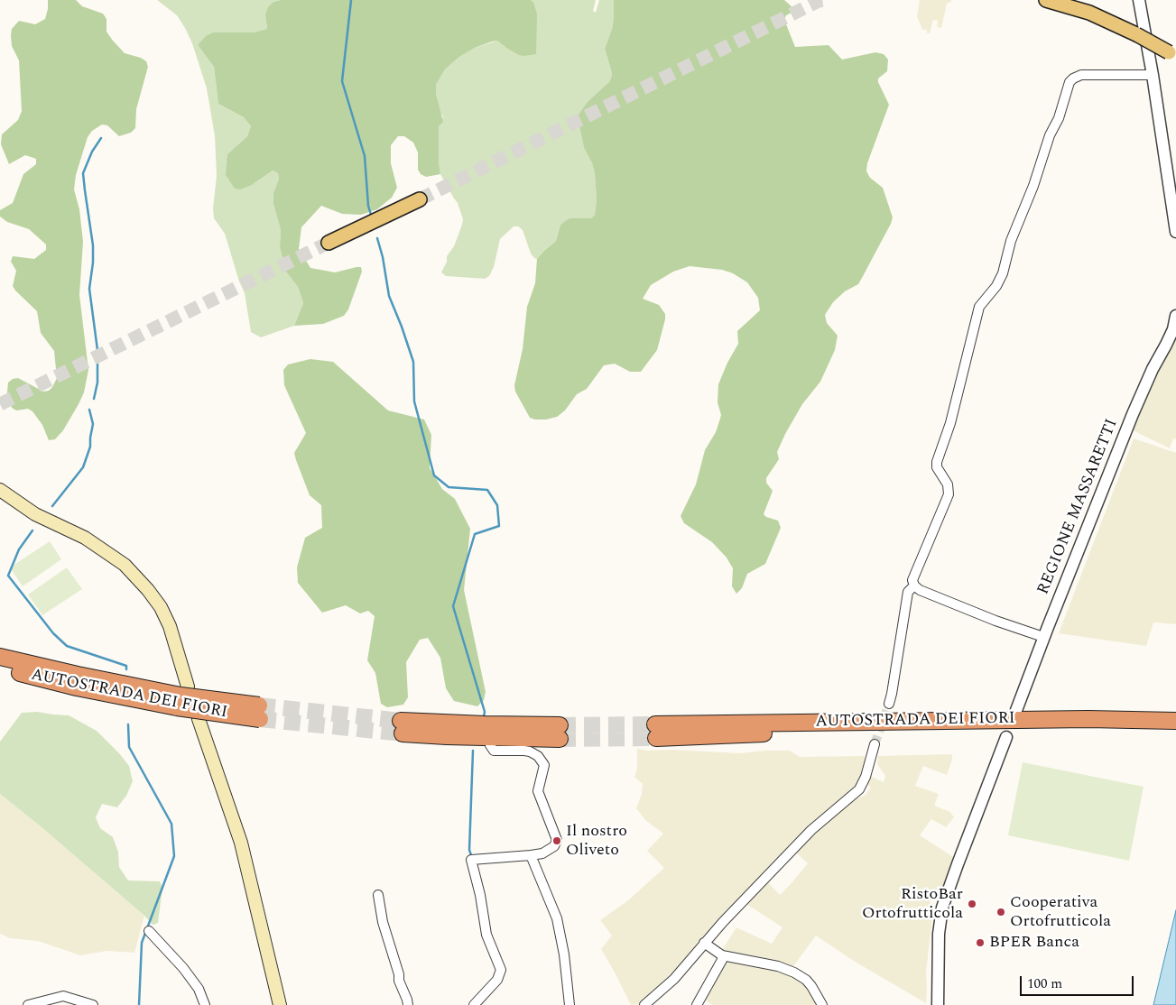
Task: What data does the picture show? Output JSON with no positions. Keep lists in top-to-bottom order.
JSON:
{
  "streets": {
    "highway": ["AUTOSTRADA DEI FIORI"],
    "street": ["REGIONE MASSARETTI"]
  },
  "places": [
    "Il nostro Oliveto",
    "RistoBar Ortofrutticola",
    "Cooperativa Ortofrutticola",
    "BPER Banca"
  ],
  "scale_bar": "100 m"
}
